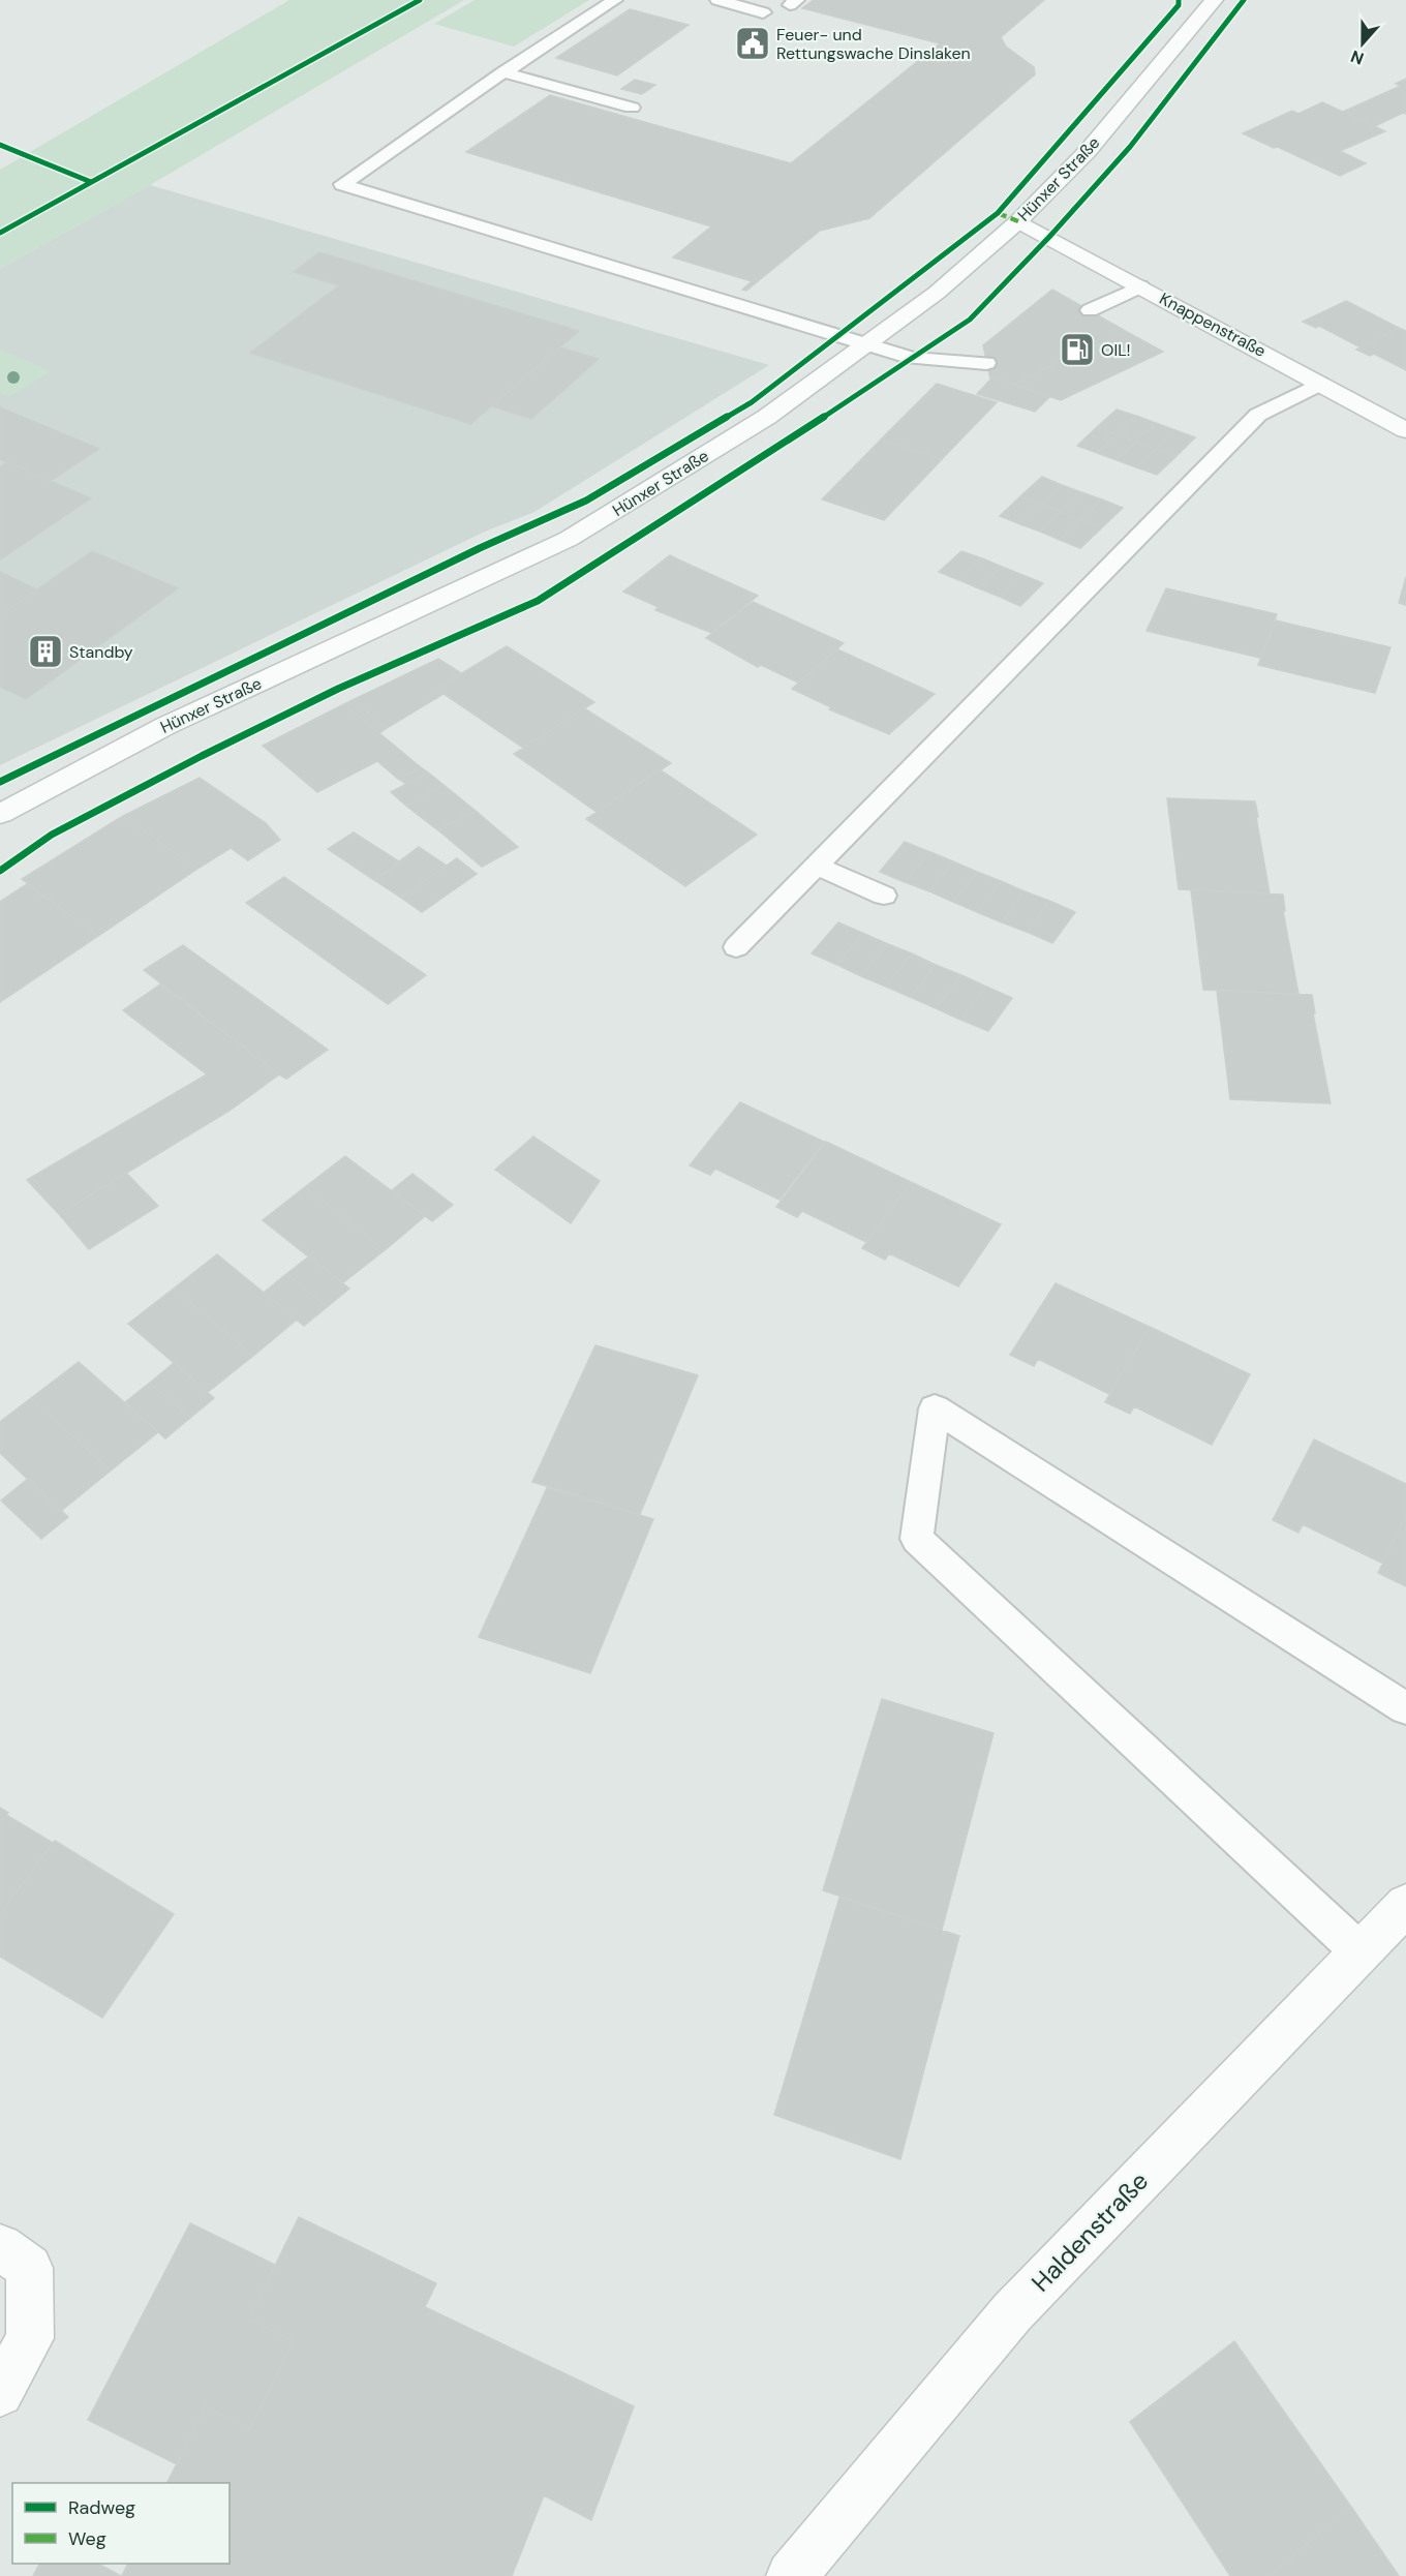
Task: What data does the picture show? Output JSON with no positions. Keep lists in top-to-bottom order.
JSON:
{
  "streets": {
    "main road": ["Hünxer Straße", "Knappenstraße", "Haldenstraße"]
  },
  "crossings": [
    ["Hünxer Straße", "Knappenstraße"]
  ],
  "places": {
    "public building": ["Feuer- und Rettungswache Dinslaken"],
    "fuel station": ["OIL!"],
    "building": ["Standby"]
  },
  "legend": ["Radweg", "Weg"],
  "north": "bottom"
}
